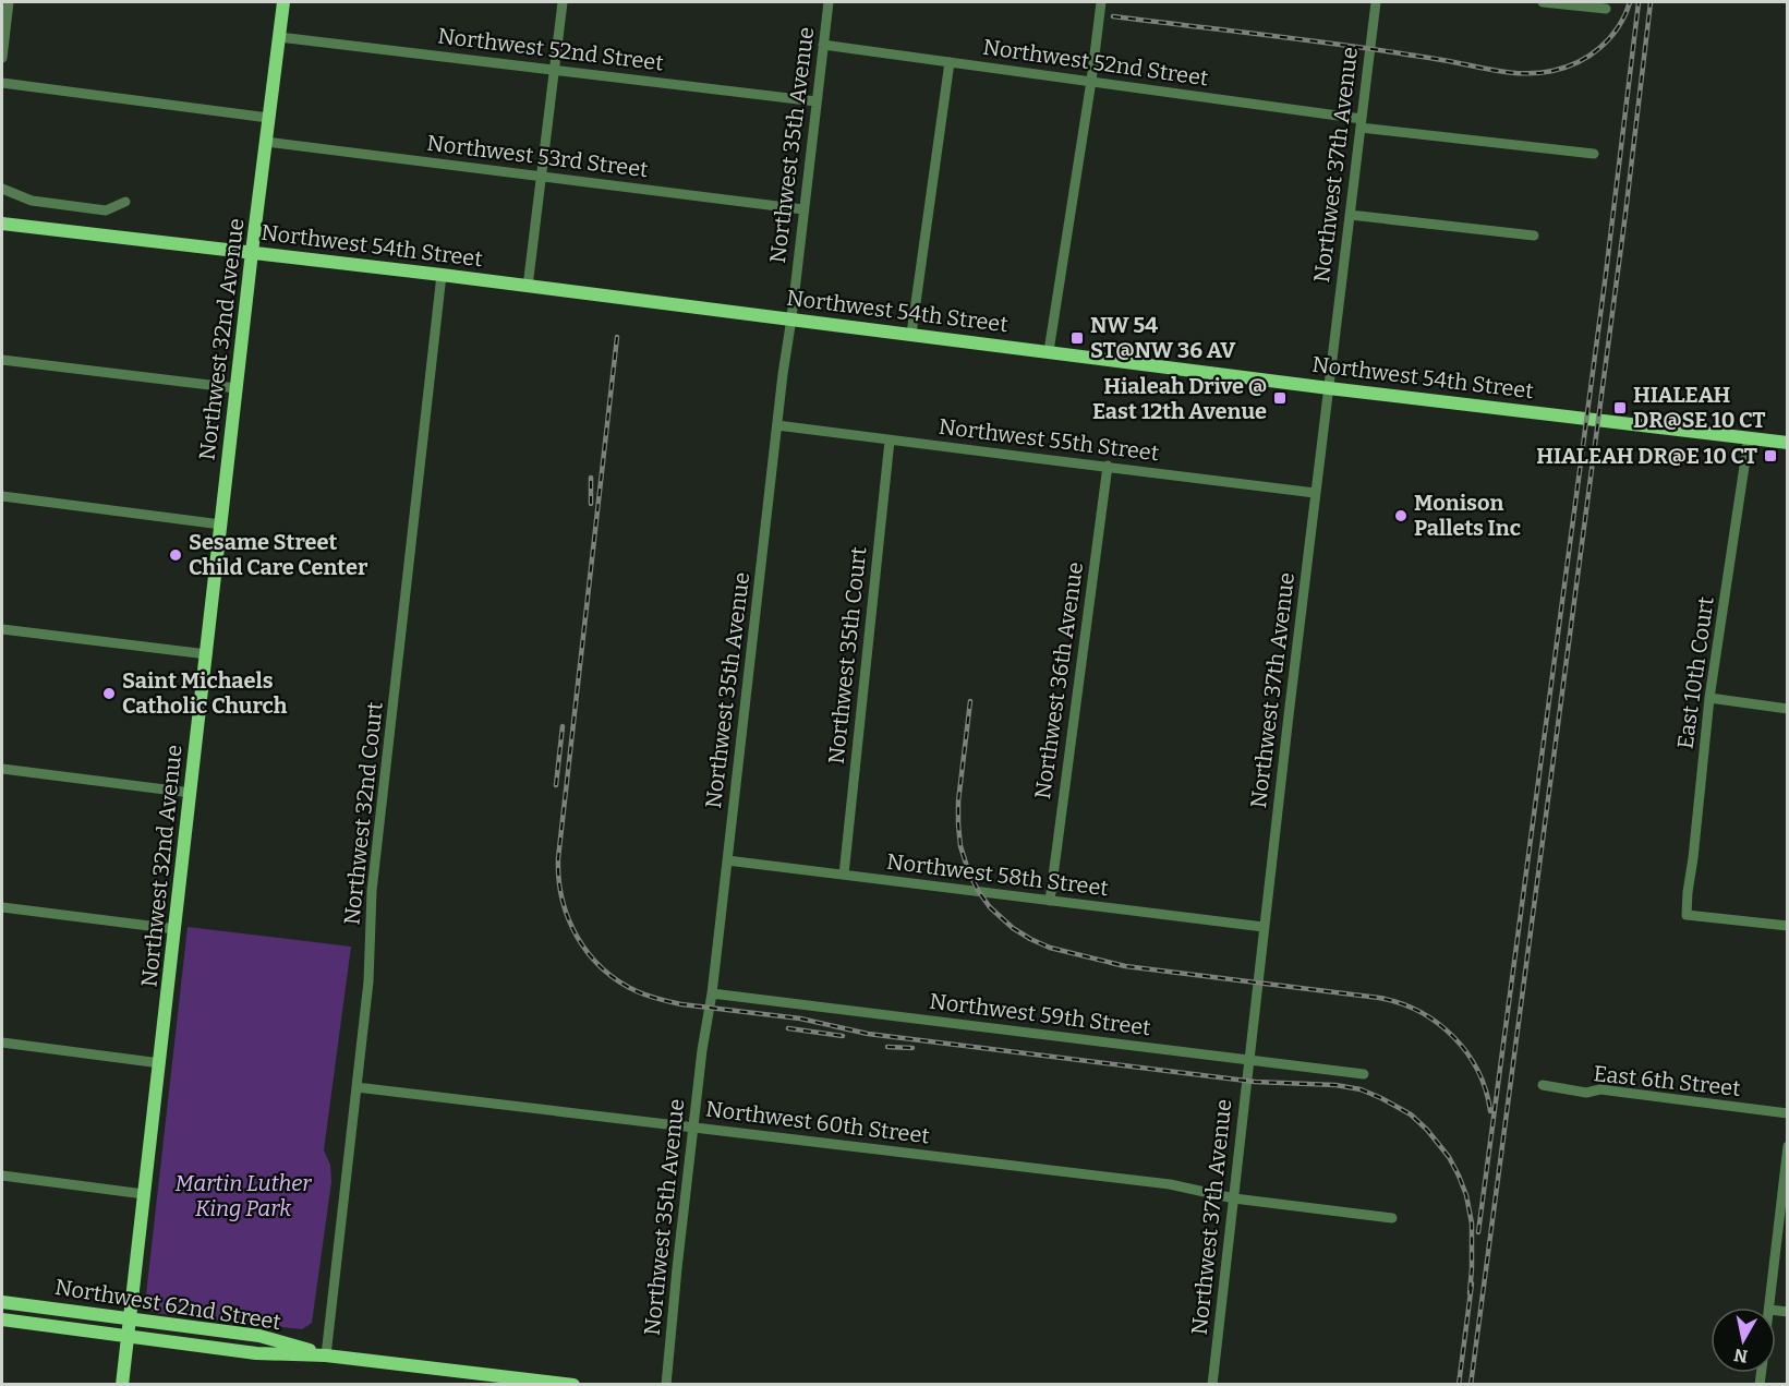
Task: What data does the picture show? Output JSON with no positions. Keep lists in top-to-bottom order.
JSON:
{
  "streets": {
    "main road": ["Northwest 54th Street", "Northwest 32nd Avenue", "Northwest 62nd Street"],
    "street": [
      "Northwest 52nd Street",
      "Northwest 35th Avenue",
      "Northwest 53rd Street",
      "Northwest 37th Avenue",
      "Northwest 55th Street",
      "Northwest 35th Court",
      "East 10th Court",
      "Northwest 36th Avenue",
      "Northwest 32nd Court",
      "Northwest 58th Street",
      "Northwest 59th Street",
      "East 6th Street",
      "Northwest 60th Street"
    ]
  },
  "crossings": [
    ["Northwest 52nd Street", "Northwest 35th Avenue"],
    ["Northwest 52nd Street", "Northwest 37th Avenue"],
    ["Northwest 52nd Street", "Northwest 32nd Avenue"],
    ["Northwest 35th Avenue", "Northwest 53rd Street"],
    ["Northwest 35th Avenue", "Northwest 54th Street"],
    ["Northwest 35th Avenue", "Northwest 55th Street"],
    ["Northwest 35th Avenue", "Northwest 58th Street"],
    ["Northwest 35th Avenue", "Northwest 59th Street"],
    ["Northwest 35th Avenue", "Northwest 60th Street"],
    ["Northwest 53rd Street", "Northwest 32nd Avenue"],
    ["Northwest 37th Avenue", "Northwest 54th Street"],
    ["Northwest 37th Avenue", "Northwest 55th Street"],
    ["Northwest 37th Avenue", "Northwest 58th Street"],
    ["Northwest 37th Avenue", "Northwest 59th Street"],
    ["Northwest 37th Avenue", "Northwest 60th Street"],
    ["Northwest 54th Street", "Northwest 32nd Avenue"],
    ["Northwest 54th Street", "East 10th Court"],
    ["Northwest 54th Street", "Northwest 32nd Court"],
    ["Northwest 32nd Avenue", "Northwest 62nd Street"],
    ["Northwest 55th Street", "Northwest 35th Court"],
    ["Northwest 55th Street", "Northwest 36th Avenue"],
    ["Northwest 35th Court", "Northwest 58th Street"],
    ["Northwest 36th Avenue", "Northwest 58th Street"],
    ["Northwest 32nd Court", "Northwest 60th Street"],
    ["Northwest 32nd Court", "Northwest 62nd Street"]
  ],
  "parks": ["Martin Luther King Park"],
  "places": {
    "transit": [
      "NW 54 ST@NW 36 AV",
      "Hialeah Drive @ East 12th Avenue",
      "HIALEAH DR@SE 10 CT",
      "HIALEAH DR@E 10 CT"
    ],
    "other": ["Monison Pallets Inc", "Sesame Street Child Care Center", "Saint Michaels Catholic Church"]
  },
  "north": "bottom"
}
